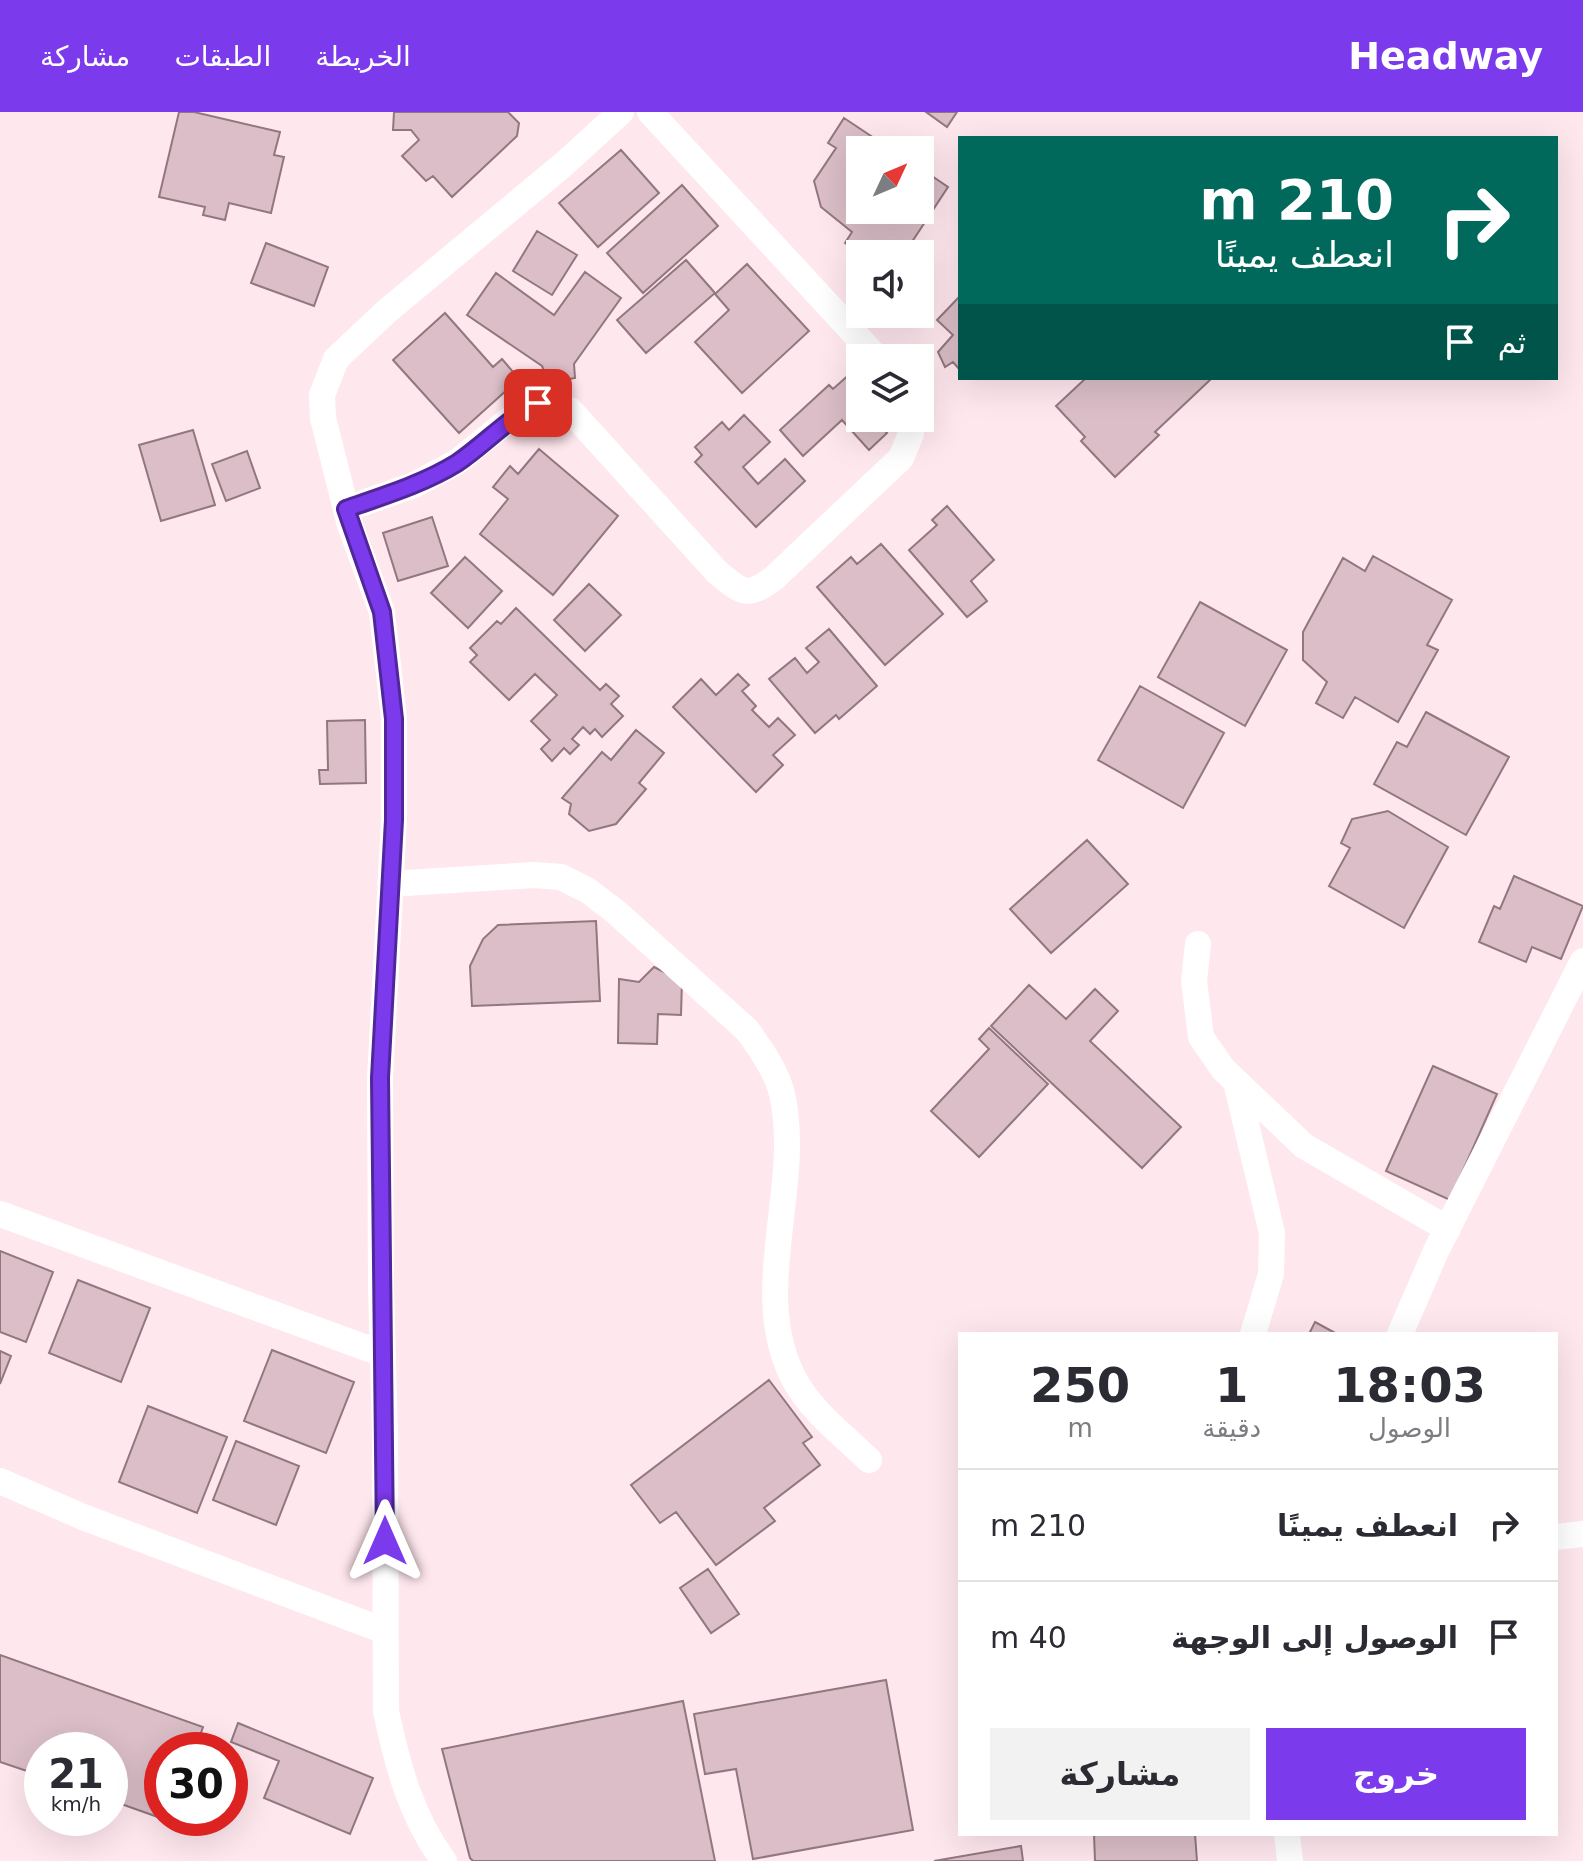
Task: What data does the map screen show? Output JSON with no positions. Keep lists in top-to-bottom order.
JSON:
{
  "north": "top right",
  "page": {
    "header": "Headway",
    "nav": ["الخريطة", "الطبقات", "مشاركة"],
    "turn": ["210 m", "انعطف يمينًا"],
    "then": "ثم",
    "eta": [
      "18:03",
      "الوصول",
      "1",
      "دقيقة",
      "250",
      "m"
    ],
    "list": [
      {
        "name": "انعطف يمينًا",
        "value": "210 m"
      },
      {
        "name": "الوصول إلى الوجهة",
        "value": "40 m"
      }
    ],
    "buttons": ["خروج", "مشاركة"],
    "speed": "21 km/h",
    "limit": "30"
  }
}
